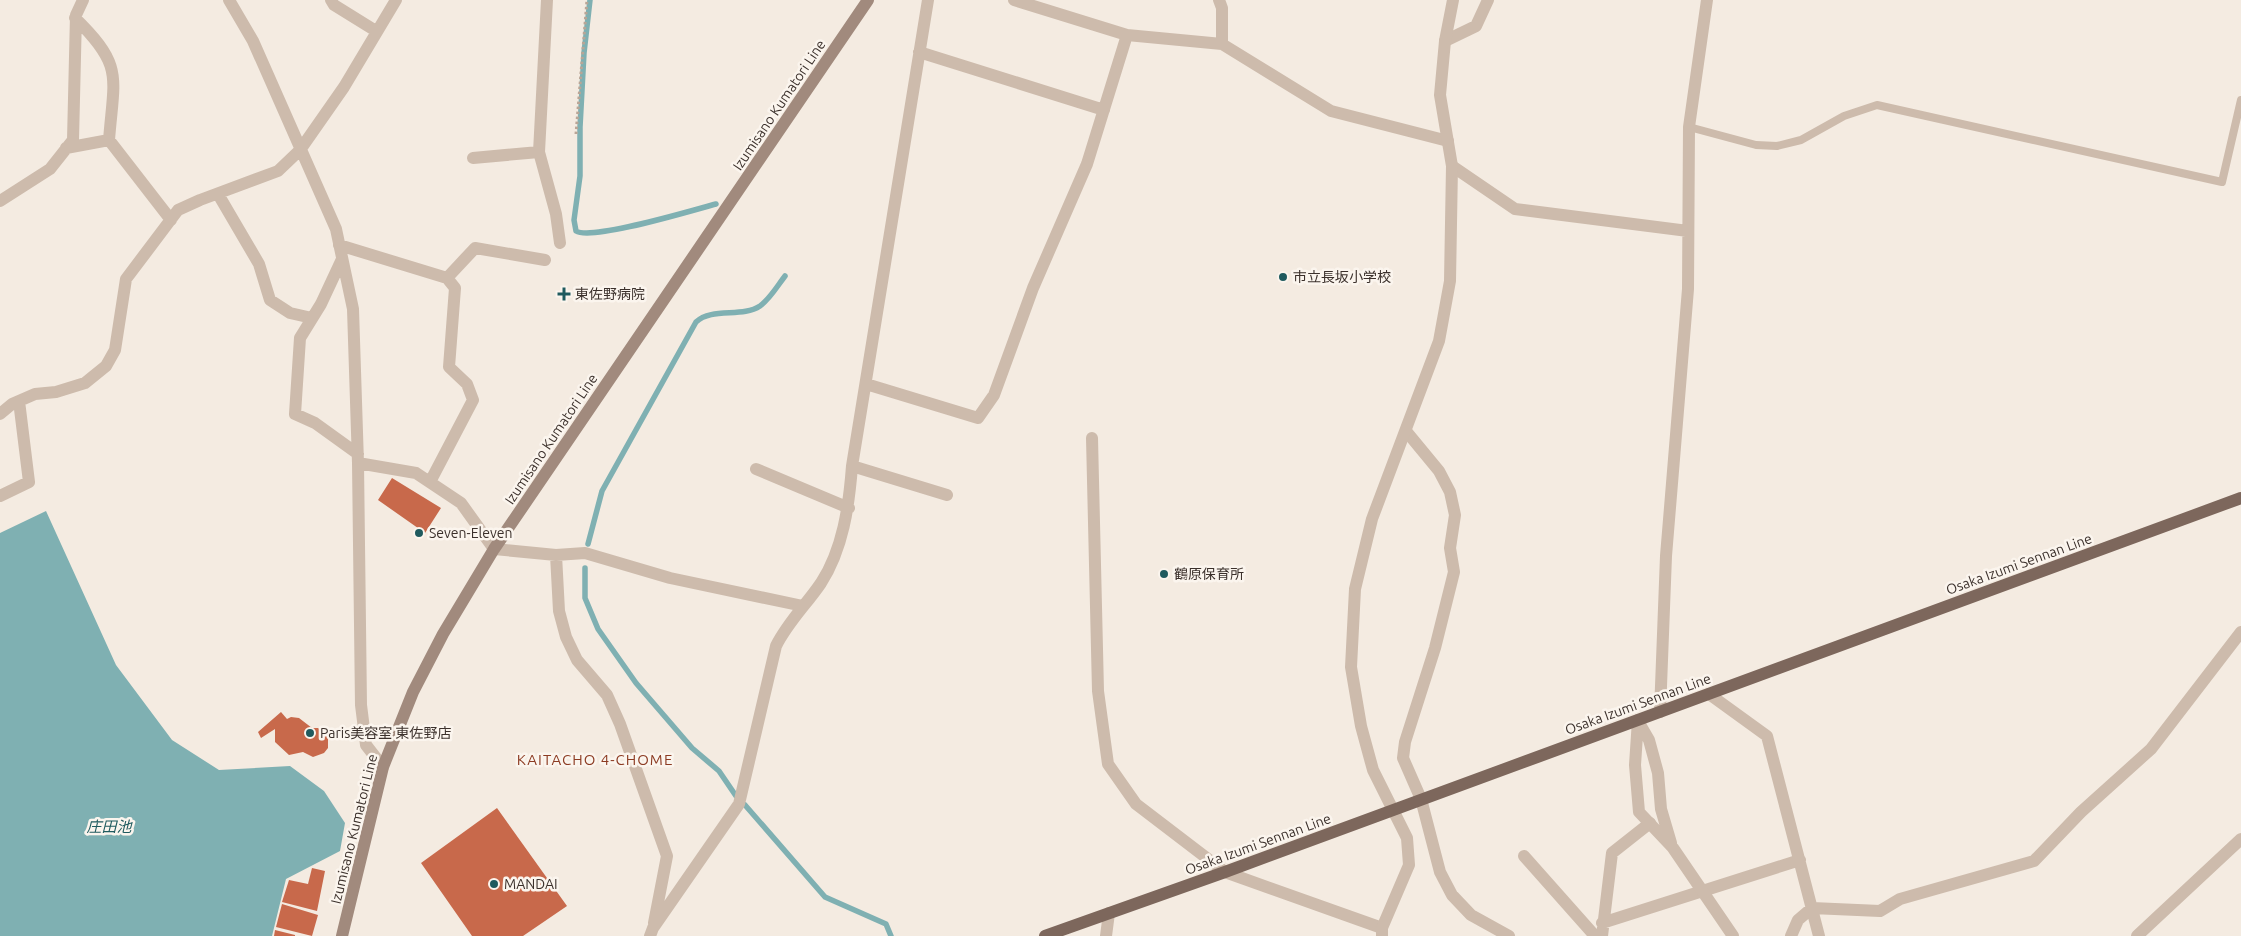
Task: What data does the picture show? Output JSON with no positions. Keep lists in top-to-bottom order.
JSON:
{
  "streets": {
    "main road": ["Izumisano Kumatori Line", "Osaka Izumi Sennan Line"]
  },
  "districts": ["KAITACHO 4-CHOME"],
  "water": ["庄田池"],
  "places": {
    "other": [
      "市立長坂小学校",
      "Seven-Eleven",
      "鶴原保育所",
      "Paris美容室 東佐野店",
      "MANDAI"
    ],
    "health": ["東佐野病院"]
  }
}
